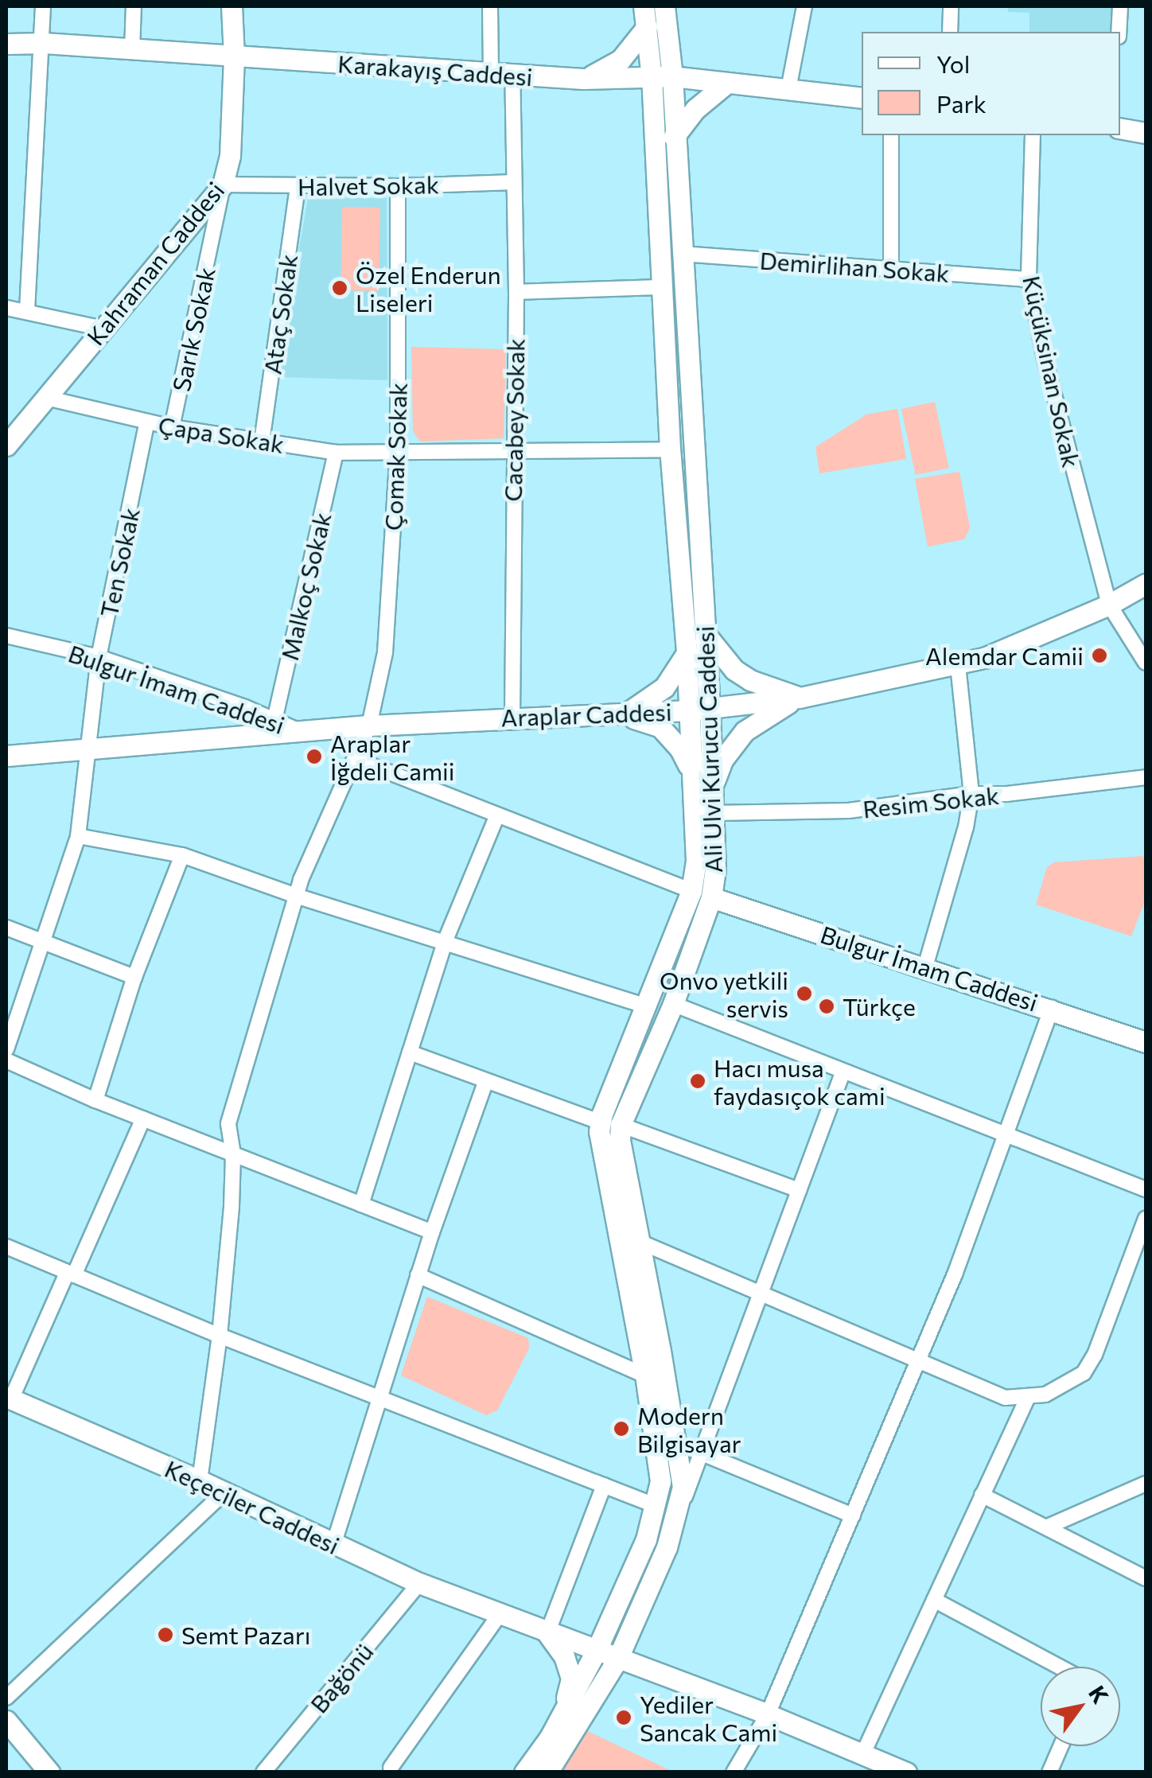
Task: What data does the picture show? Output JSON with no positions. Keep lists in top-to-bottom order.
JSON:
{
  "streets": {
    "street": [
      "Karakayış Caddesi",
      "Halvet Sokak",
      "Kahraman Caddesi",
      "Demirlihan Sokak",
      "Ataç Sokak",
      "Sarık Sokak",
      "Küçüksinan Sokak",
      "Cacabey Sokak",
      "Çapa Sokak",
      "Çomak Sokak",
      "Ten Sokak",
      "Malkoç Sokak",
      "Bulgur İmam Caddesi",
      "Araplar Caddesi",
      "Ali Ulvi Kurucu Caddesi",
      "Resim Sokak",
      "Keçeciler Caddesi",
      "Bağönü"
    ]
  },
  "crossings": [
    ["Karakayış Caddesi", "Kahraman Caddesi"],
    ["Karakayış Caddesi", "Cacabey Sokak"],
    ["Karakayış Caddesi", "Ali Ulvi Kurucu Caddesi"],
    ["Halvet Sokak", "Kahraman Caddesi"],
    ["Halvet Sokak", "Ataç Sokak"],
    ["Halvet Sokak", "Sarık Sokak"],
    ["Halvet Sokak", "Cacabey Sokak"],
    ["Halvet Sokak", "Çomak Sokak"],
    ["Kahraman Caddesi", "Sarık Sokak"],
    ["Kahraman Caddesi", "Çapa Sokak"],
    ["Demirlihan Sokak", "Küçüksinan Sokak"],
    ["Demirlihan Sokak", "Ali Ulvi Kurucu Caddesi"],
    ["Ataç Sokak", "Çapa Sokak"],
    ["Sarık Sokak", "Çapa Sokak"],
    ["Küçüksinan Sokak", "Araplar Caddesi"],
    ["Cacabey Sokak", "Çapa Sokak"],
    ["Cacabey Sokak", "Araplar Caddesi"],
    ["Çapa Sokak", "Çomak Sokak"],
    ["Çapa Sokak", "Ten Sokak"],
    ["Çapa Sokak", "Malkoç Sokak"],
    ["Çapa Sokak", "Ali Ulvi Kurucu Caddesi"],
    ["Çomak Sokak", "Araplar Caddesi"],
    ["Çomak Sokak", "Keçeciler Caddesi"],
    ["Ten Sokak", "Bulgur İmam Caddesi"],
    ["Ten Sokak", "Araplar Caddesi"],
    ["Malkoç Sokak", "Bulgur İmam Caddesi"],
    ["Bulgur İmam Caddesi", "Araplar Caddesi"],
    ["Bulgur İmam Caddesi", "Ali Ulvi Kurucu Caddesi"],
    ["Araplar Caddesi", "Ali Ulvi Kurucu Caddesi"],
    ["Ali Ulvi Kurucu Caddesi", "Resim Sokak"],
    ["Ali Ulvi Kurucu Caddesi", "Keçeciler Caddesi"],
    ["Keçeciler Caddesi", "Bağönü"]
  ],
  "places": [
    "Özel Enderun Liseleri",
    "Alemdar Camii",
    "Araplar İğdeli Camii",
    "Onvo yetkili servis",
    "Türkçe",
    "Hacı musa faydasıçok cami",
    "Modern Bilgisayar",
    "Semt Pazarı",
    "Yediler Sancak Cami"
  ],
  "legend": ["Yol", "Park"],
  "north": "top right"
}
